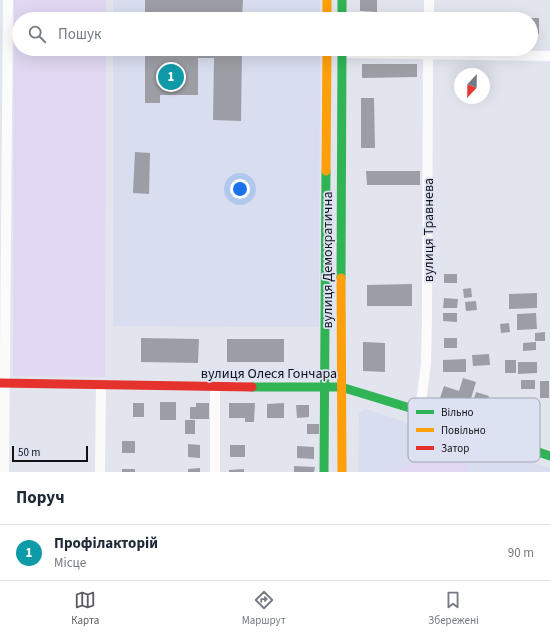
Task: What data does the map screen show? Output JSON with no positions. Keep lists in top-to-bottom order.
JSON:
{
  "streets": {
    "street": ["вулиця Травнева", "вулиця Демократична", "вулиця Олеся Гончара"]
  },
  "crossings": [
    ["вулиця Демократична", "вулиця Олеся Гончара"]
  ],
  "legend": ["Вільно", "Повільно", "Затор"],
  "scale_bar": "50 m",
  "north": "bottom",
  "page": {
    "search": "Пошук",
    "pins": "1",
    "scale": "50 m",
    "heading": "Поруч",
    "list": [
      {
        "mark": "1",
        "name": "Профілакторій",
        "note": "Місце",
        "value": "90 m"
      }
    ],
    "nav": ["Карта", "Маршрут", "Збережені"]
  }
}
